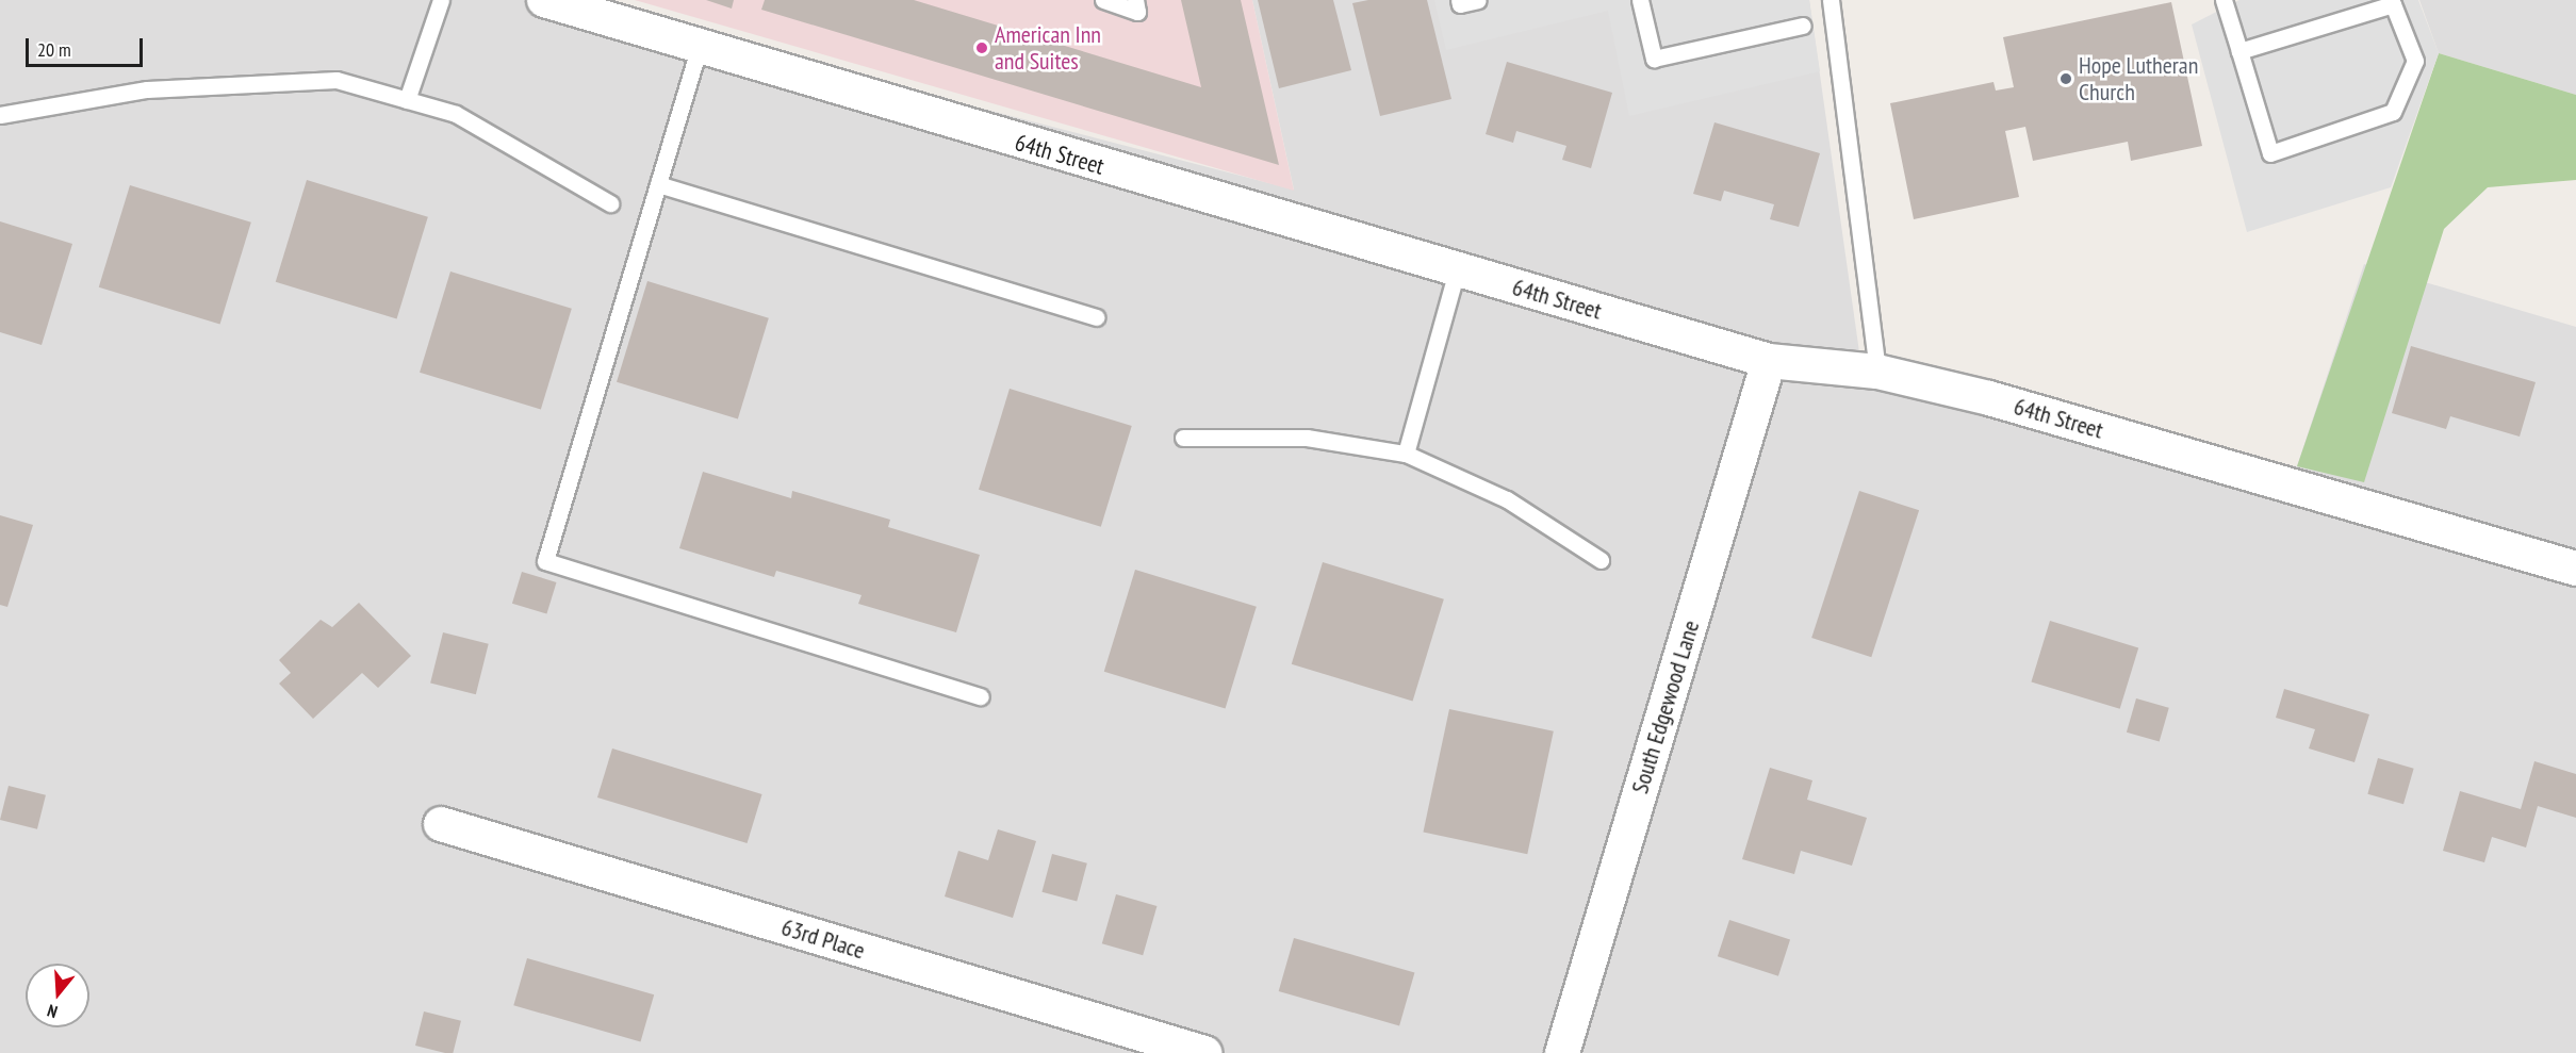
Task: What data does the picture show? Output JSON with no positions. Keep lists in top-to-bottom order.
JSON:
{
  "streets": {
    "street": ["64th Street", "South Edgewood Lane", "63rd Place"]
  },
  "crossings": [
    ["64th Street", "South Edgewood Lane"]
  ],
  "places": ["American Inn and Suites", "Hope Lutheran Church"],
  "scale_bar": "20 m",
  "north": "bottom"
}
